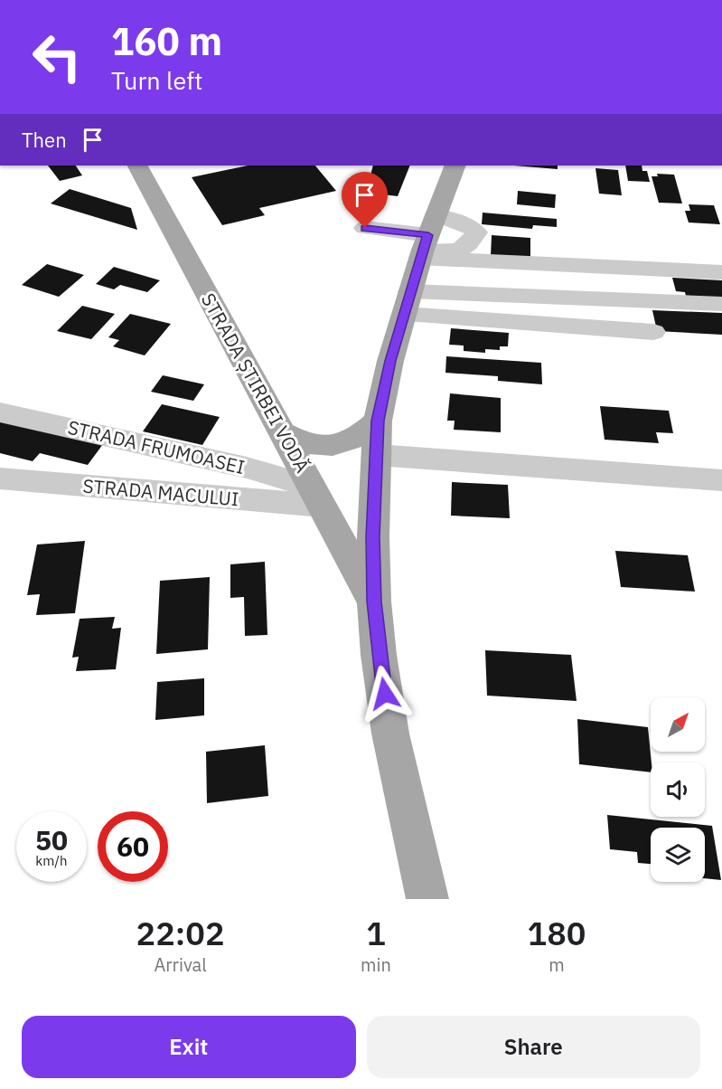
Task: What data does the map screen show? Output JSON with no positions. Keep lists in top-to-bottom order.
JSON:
{
  "streets": {
    "main road": ["STRADA ȘTIRBEI VODĂ"],
    "street": ["STRADA FRUMOASEI", "STRADA MACULUI"]
  },
  "crossings": [
    ["STRADA ȘTIRBEI VODĂ", "STRADA FRUMOASEI"],
    ["STRADA ȘTIRBEI VODĂ", "STRADA MACULUI"],
    ["STRADA FRUMOASEI", "STRADA MACULUI"]
  ],
  "north": "top right",
  "page": {
    "turn": ["160 m", "Turn left"],
    "then": "Then",
    "speed": "50 km/h",
    "limit": "60",
    "eta": [
      "22:02",
      "Arrival",
      "1",
      "min",
      "180",
      "m"
    ],
    "buttons": ["Exit", "Share"]
  }
}
